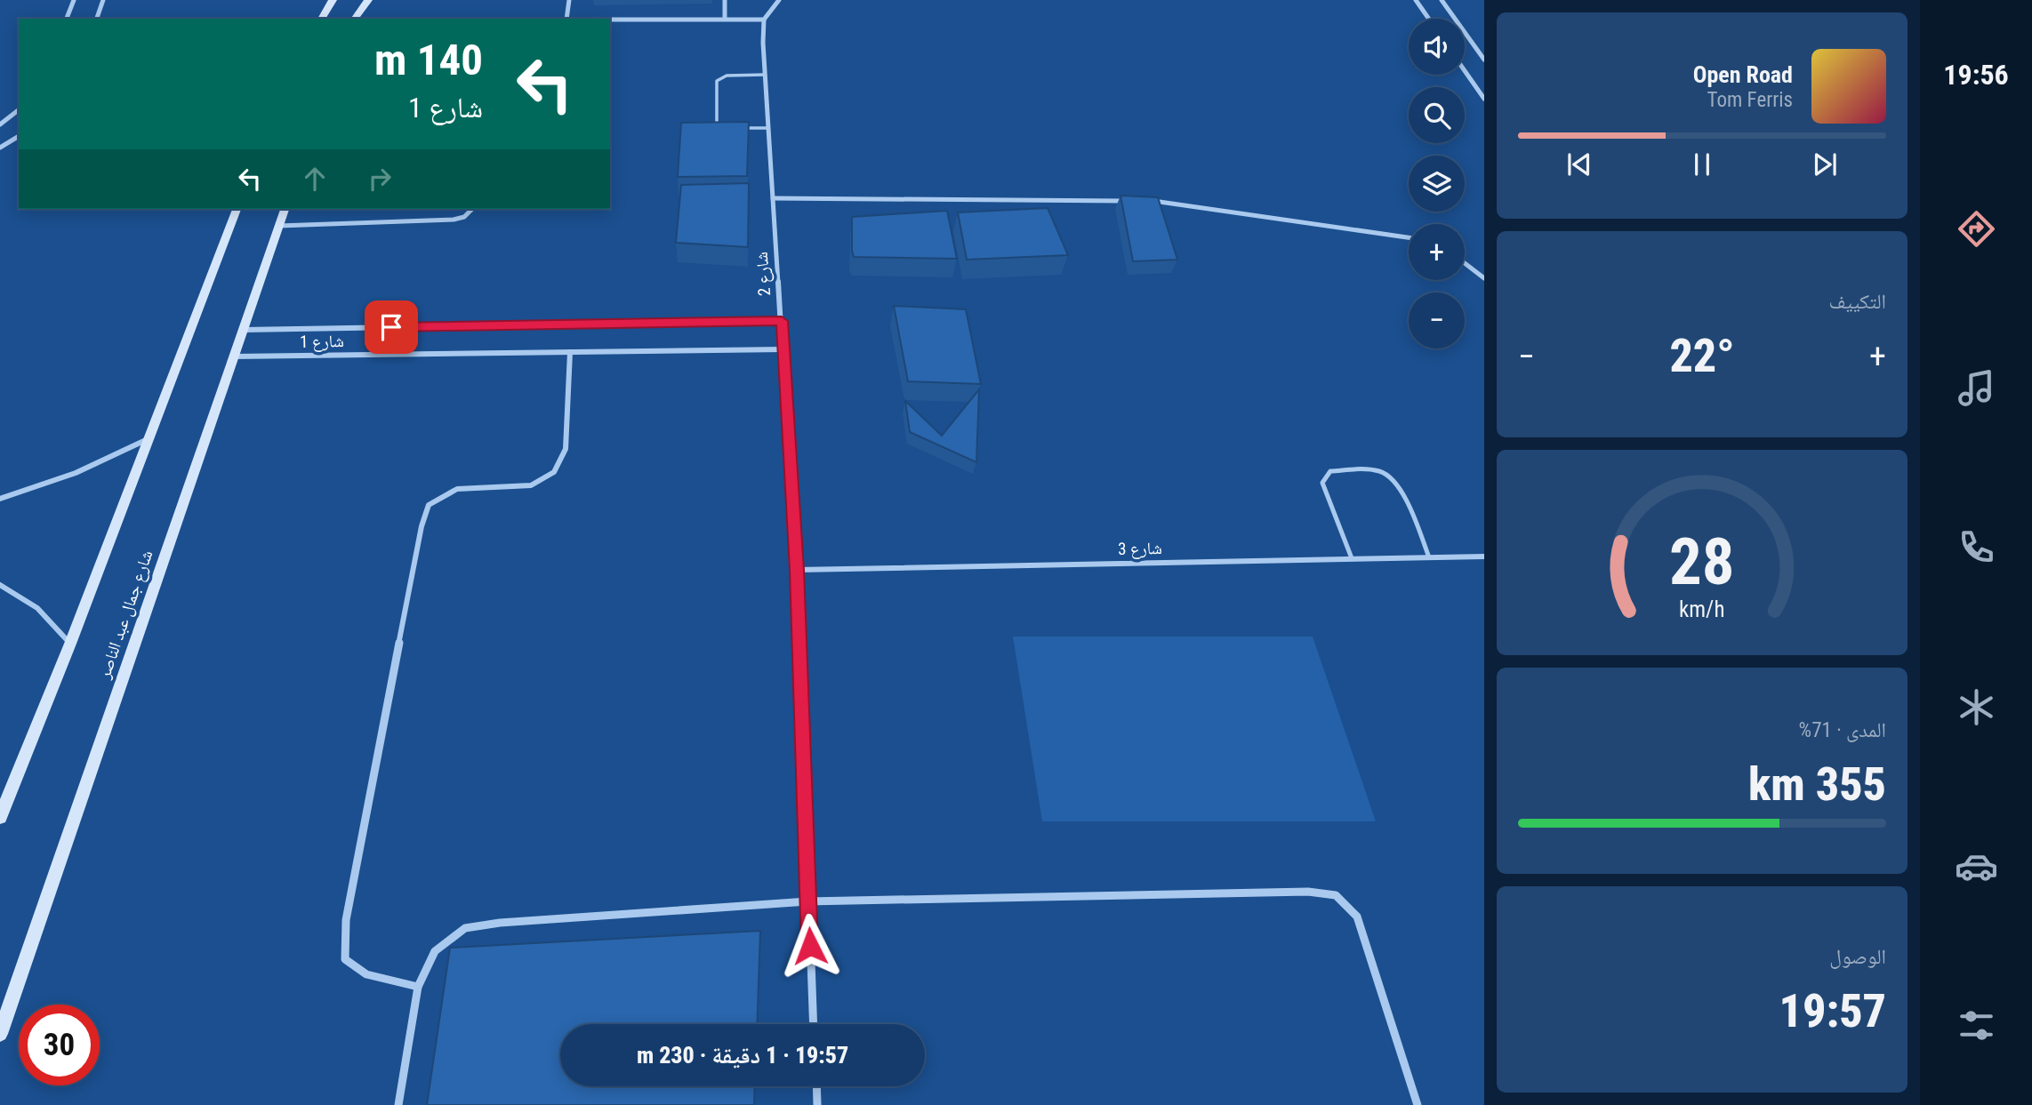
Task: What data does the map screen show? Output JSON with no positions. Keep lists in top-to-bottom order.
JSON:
{
  "streets": {
    "main road": ["شارع جمال عبد الناصر"],
    "street": ["شارع 2", "شارع 1", "شارع 3"]
  },
  "crossings": [
    ["شارع 2", "شارع 1"],
    ["شارع 2", "شارع 3"],
    ["شارع 1", "شارع جمال عبد الناصر"]
  ],
  "page": {
    "tabs": "19:56",
    "map_buttons": ["+", "−"],
    "turn": ["140 m", "شارع 1"],
    "song": ["Open Road", "Tom Ferris"],
    "tile": [
      "التكييف",
      ["المدى · 71%", "355 km"],
      ["الوصول", "19:57"]
    ],
    "heat": ["−", "22°", "+"],
    "limit": "30",
    "trip": "19:57 · 1 دقيقة · 230 m",
    "gauge": ["28", "km/h"]
  }
}
